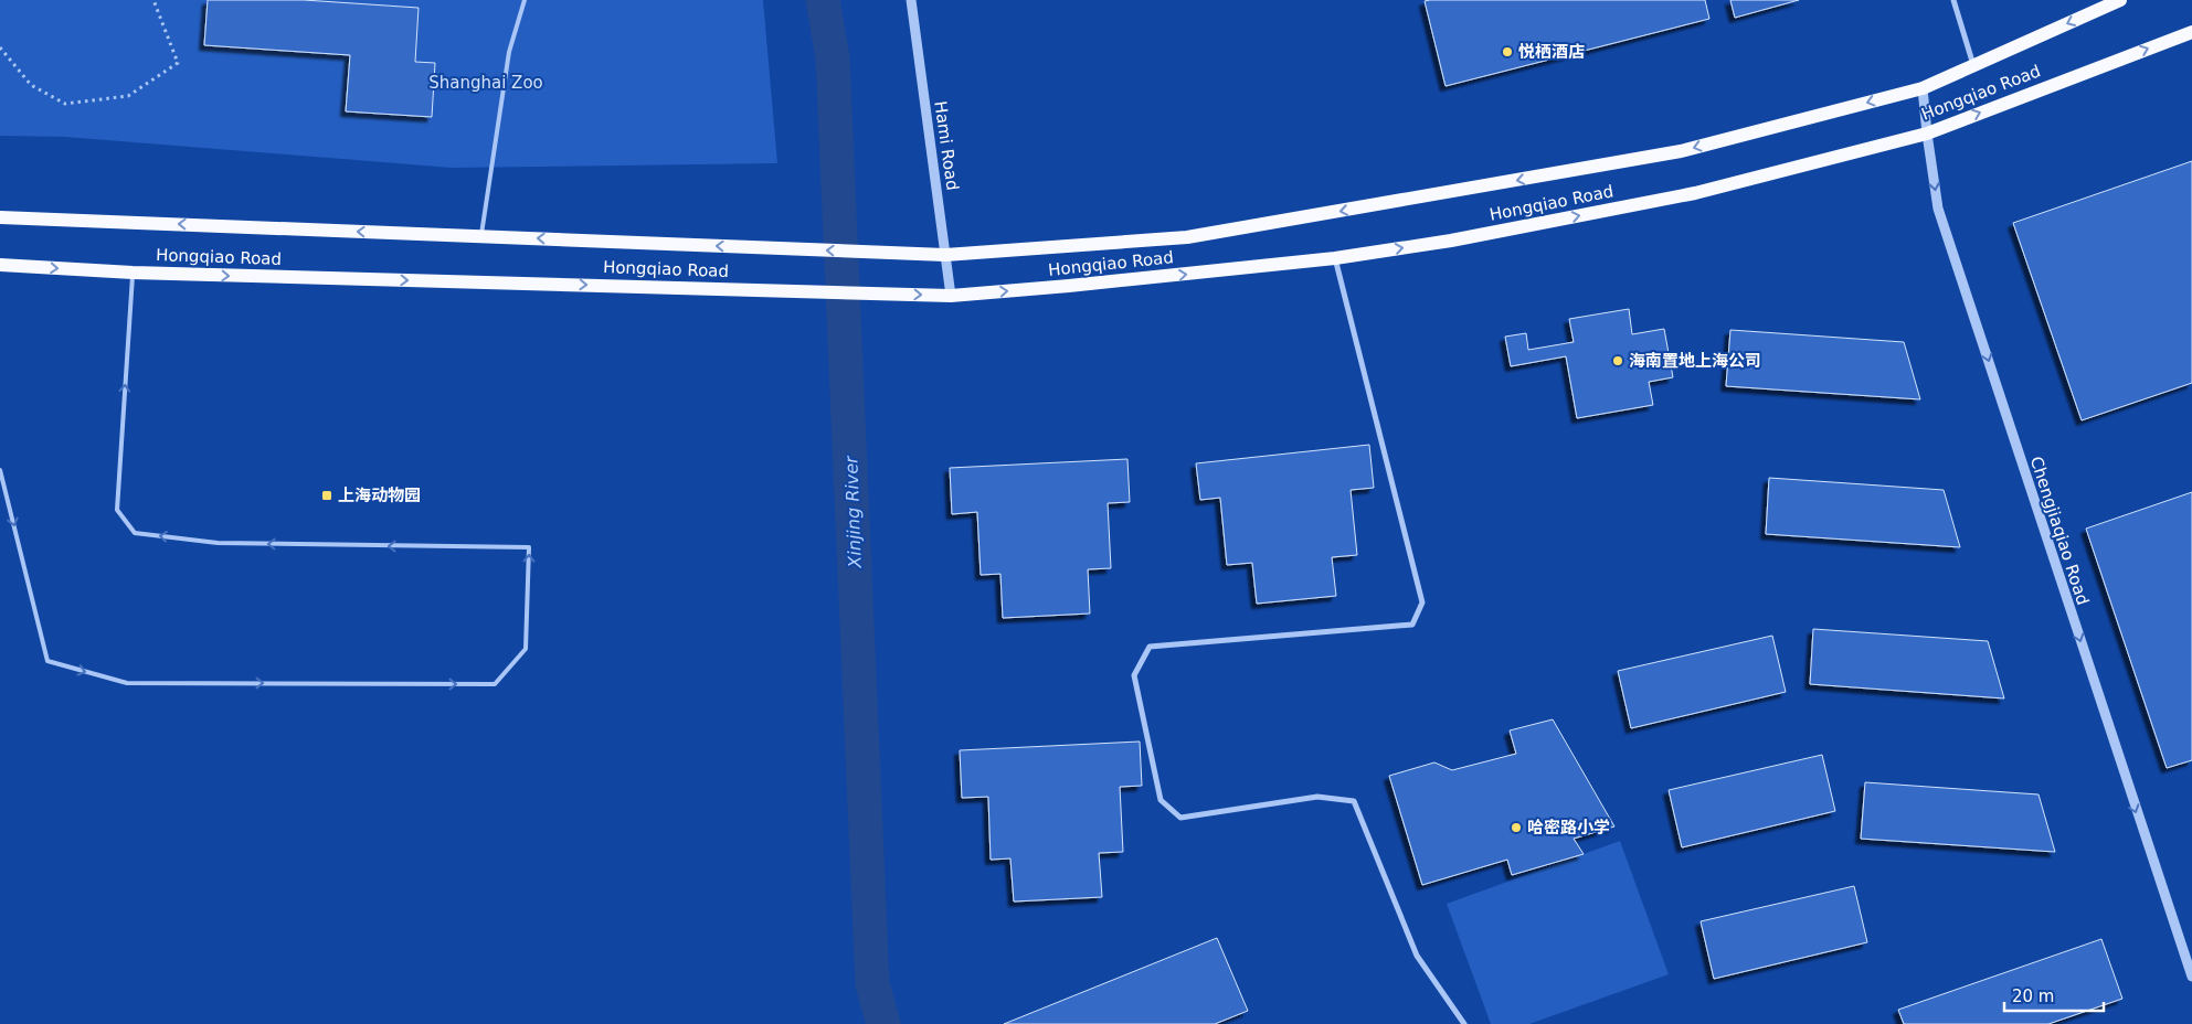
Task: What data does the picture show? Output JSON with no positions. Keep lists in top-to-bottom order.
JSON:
{
  "streets": {
    "main road": ["Hongqiao Road"],
    "street": ["Hami Road", "Chengjiaqiao Road"]
  },
  "crossings": [
    ["Hongqiao Road", "Hami Road"],
    ["Hongqiao Road", "Chengjiaqiao Road"]
  ],
  "one_way": ["Chengjiaqiao Road"],
  "water": ["Xinjing River"],
  "parks": ["Shanghai Zoo"],
  "places": {
    "other": ["悦栖酒店", "海南置地上海公司", "哈密路小学"],
    "transit": ["上海动物园"]
  },
  "scale_bar": "20 m"
}
